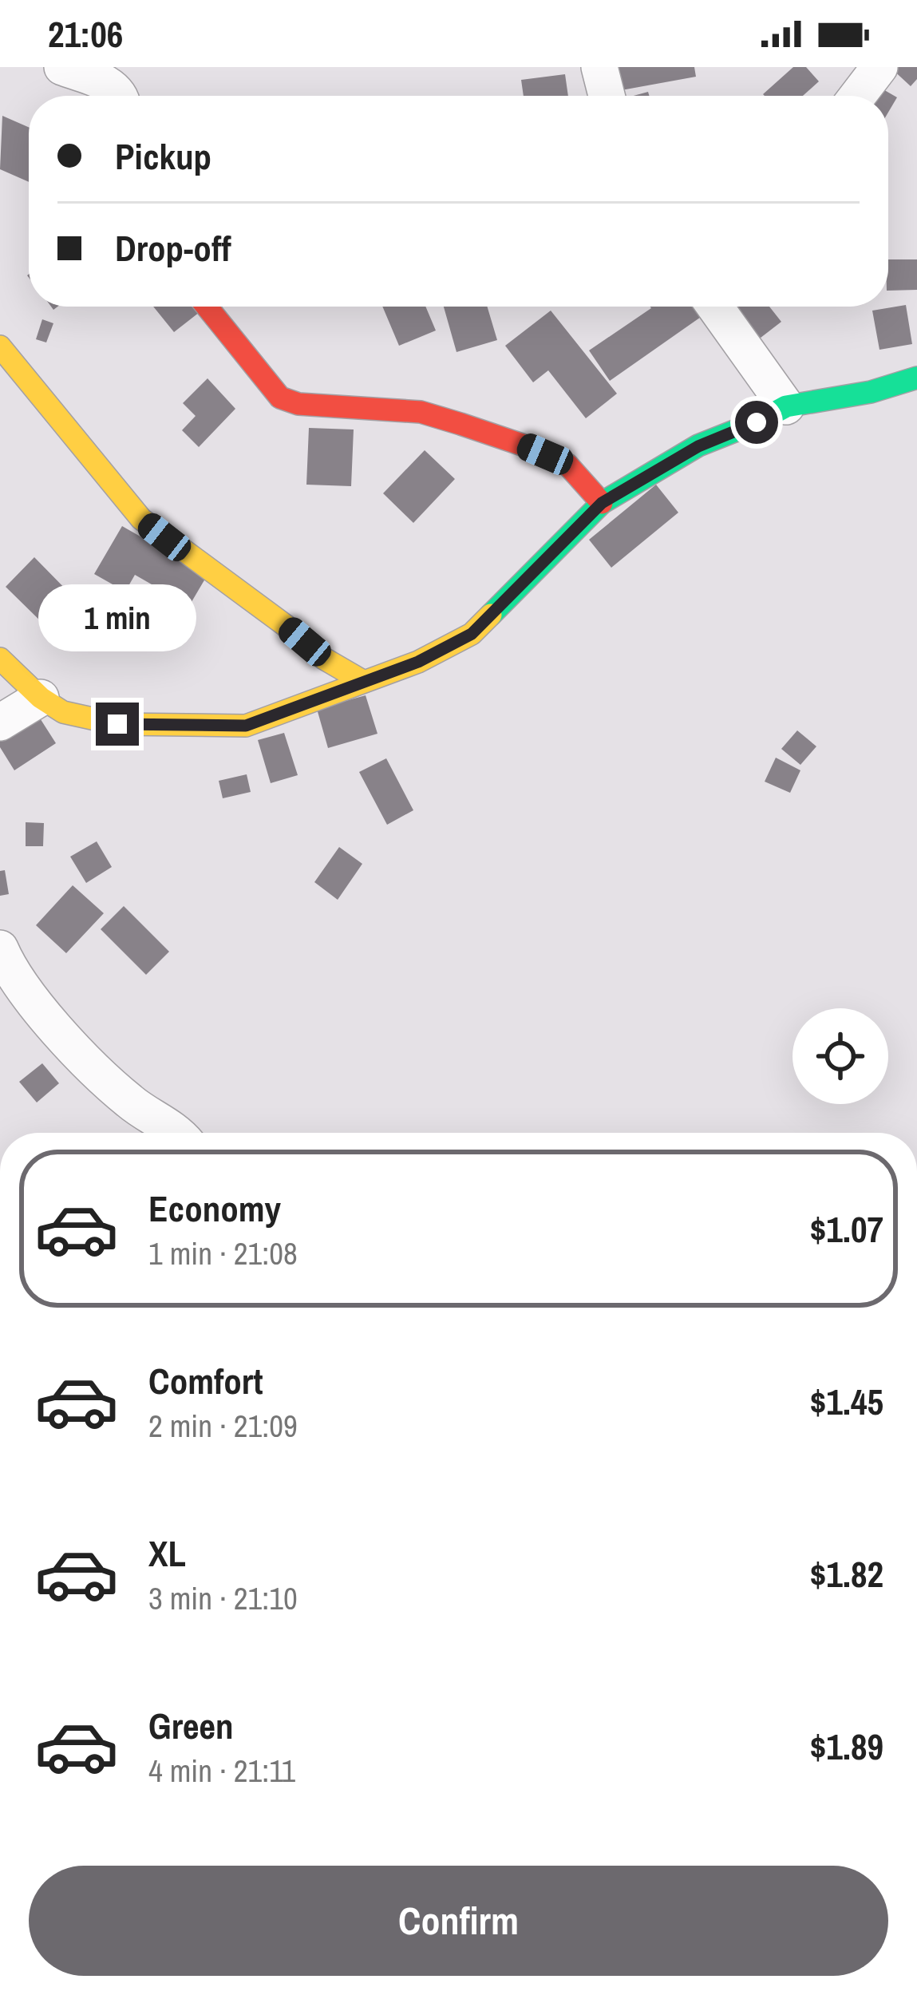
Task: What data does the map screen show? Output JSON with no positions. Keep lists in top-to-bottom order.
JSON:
{
  "page": {
    "status": "21:06",
    "banner": ["Pickup", "Drop-off"],
    "bubble": "1 min",
    "list": [
      {
        "name": "Economy",
        "note": "1 min · 21:08",
        "value": "$1.07"
      },
      {
        "name": "Comfort",
        "note": "2 min · 21:09",
        "value": "$1.45"
      },
      {
        "name": "XL",
        "note": "3 min · 21:10",
        "value": "$1.82"
      },
      {
        "name": "Green",
        "note": "4 min · 21:11",
        "value": "$1.89"
      }
    ],
    "buttons": "Confirm"
  }
}
